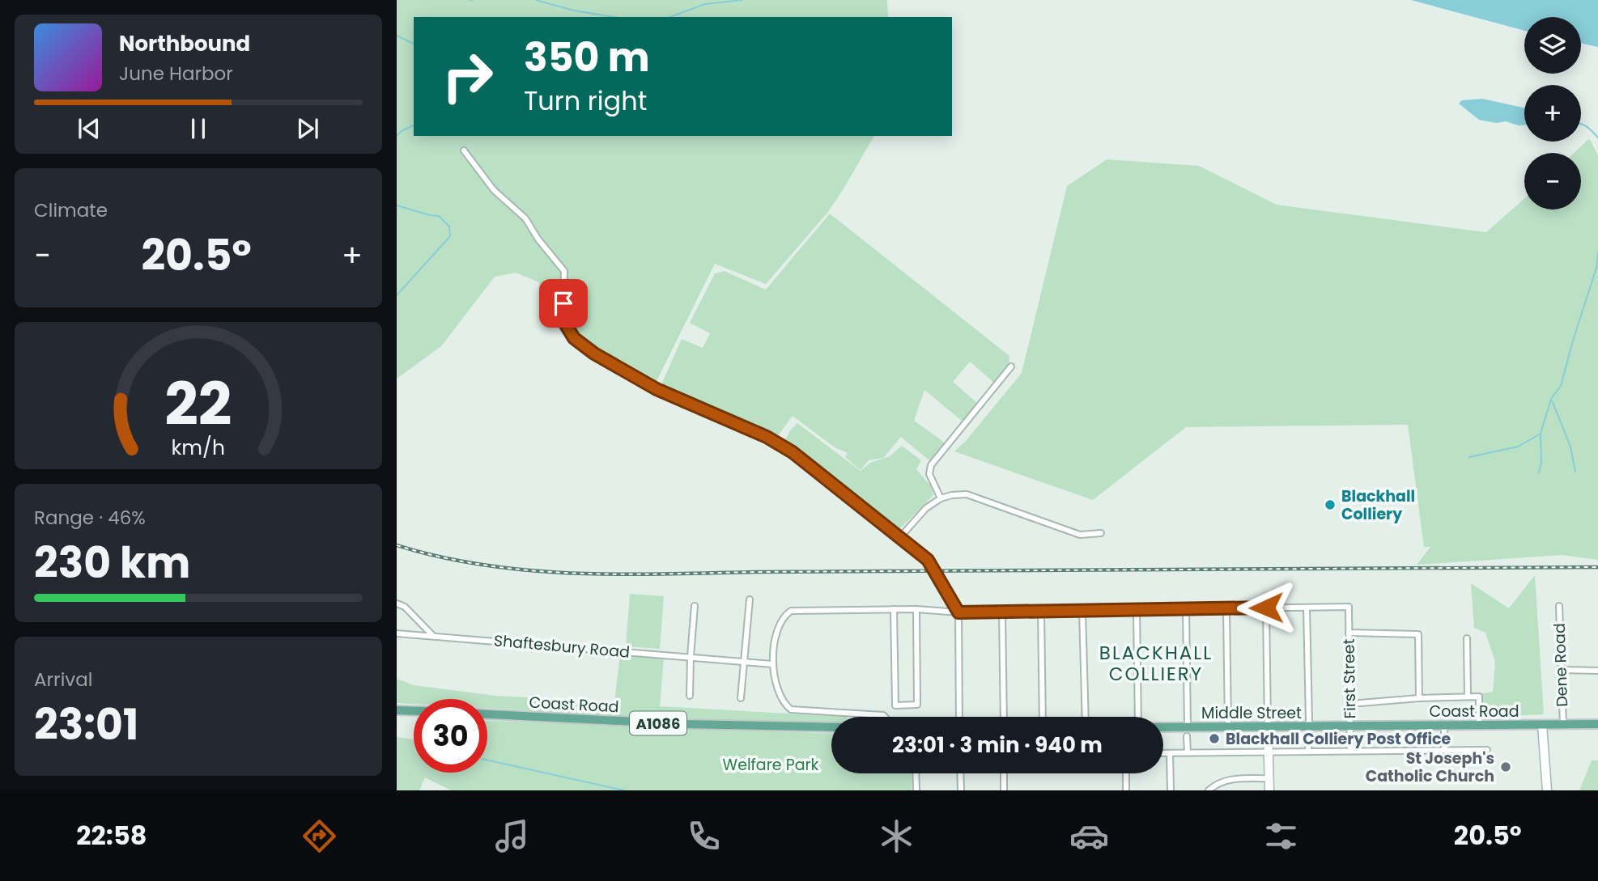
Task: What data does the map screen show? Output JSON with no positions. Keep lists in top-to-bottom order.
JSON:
{
  "streets": {
    "main road": ["Coast Road", "Middle Street", "A1086"],
    "street": ["Shaftesbury Road", "Dene Road", "First Street"]
  },
  "crossings": [
    ["Dene Road", "Coast Road"],
    ["First Street", "Coast Road"],
    ["First Street", "Middle Street"],
    ["Coast Road", "Middle Street"]
  ],
  "districts": ["BLACKHALL COLLIERY"],
  "parks": ["Welfare Park"],
  "places": ["Blackhall Colliery", "Blackhall Colliery Post Office", "St Joseph's Catholic Church"],
  "page": {
    "map_buttons": ["+", "−"],
    "turn": ["350 m", "Turn right"],
    "song": ["Northbound", "June Harbor"],
    "tile": [
      "Climate",
      ["Range · 46%", "230 km"],
      ["Arrival", "23:01"]
    ],
    "heat": ["−", "20.5°", "+"],
    "limit": "30",
    "trip": "23:01 · 3 min · 940 m",
    "tabs": ["22:58", "20.5°"],
    "gauge": ["22", "km/h"]
  }
}
